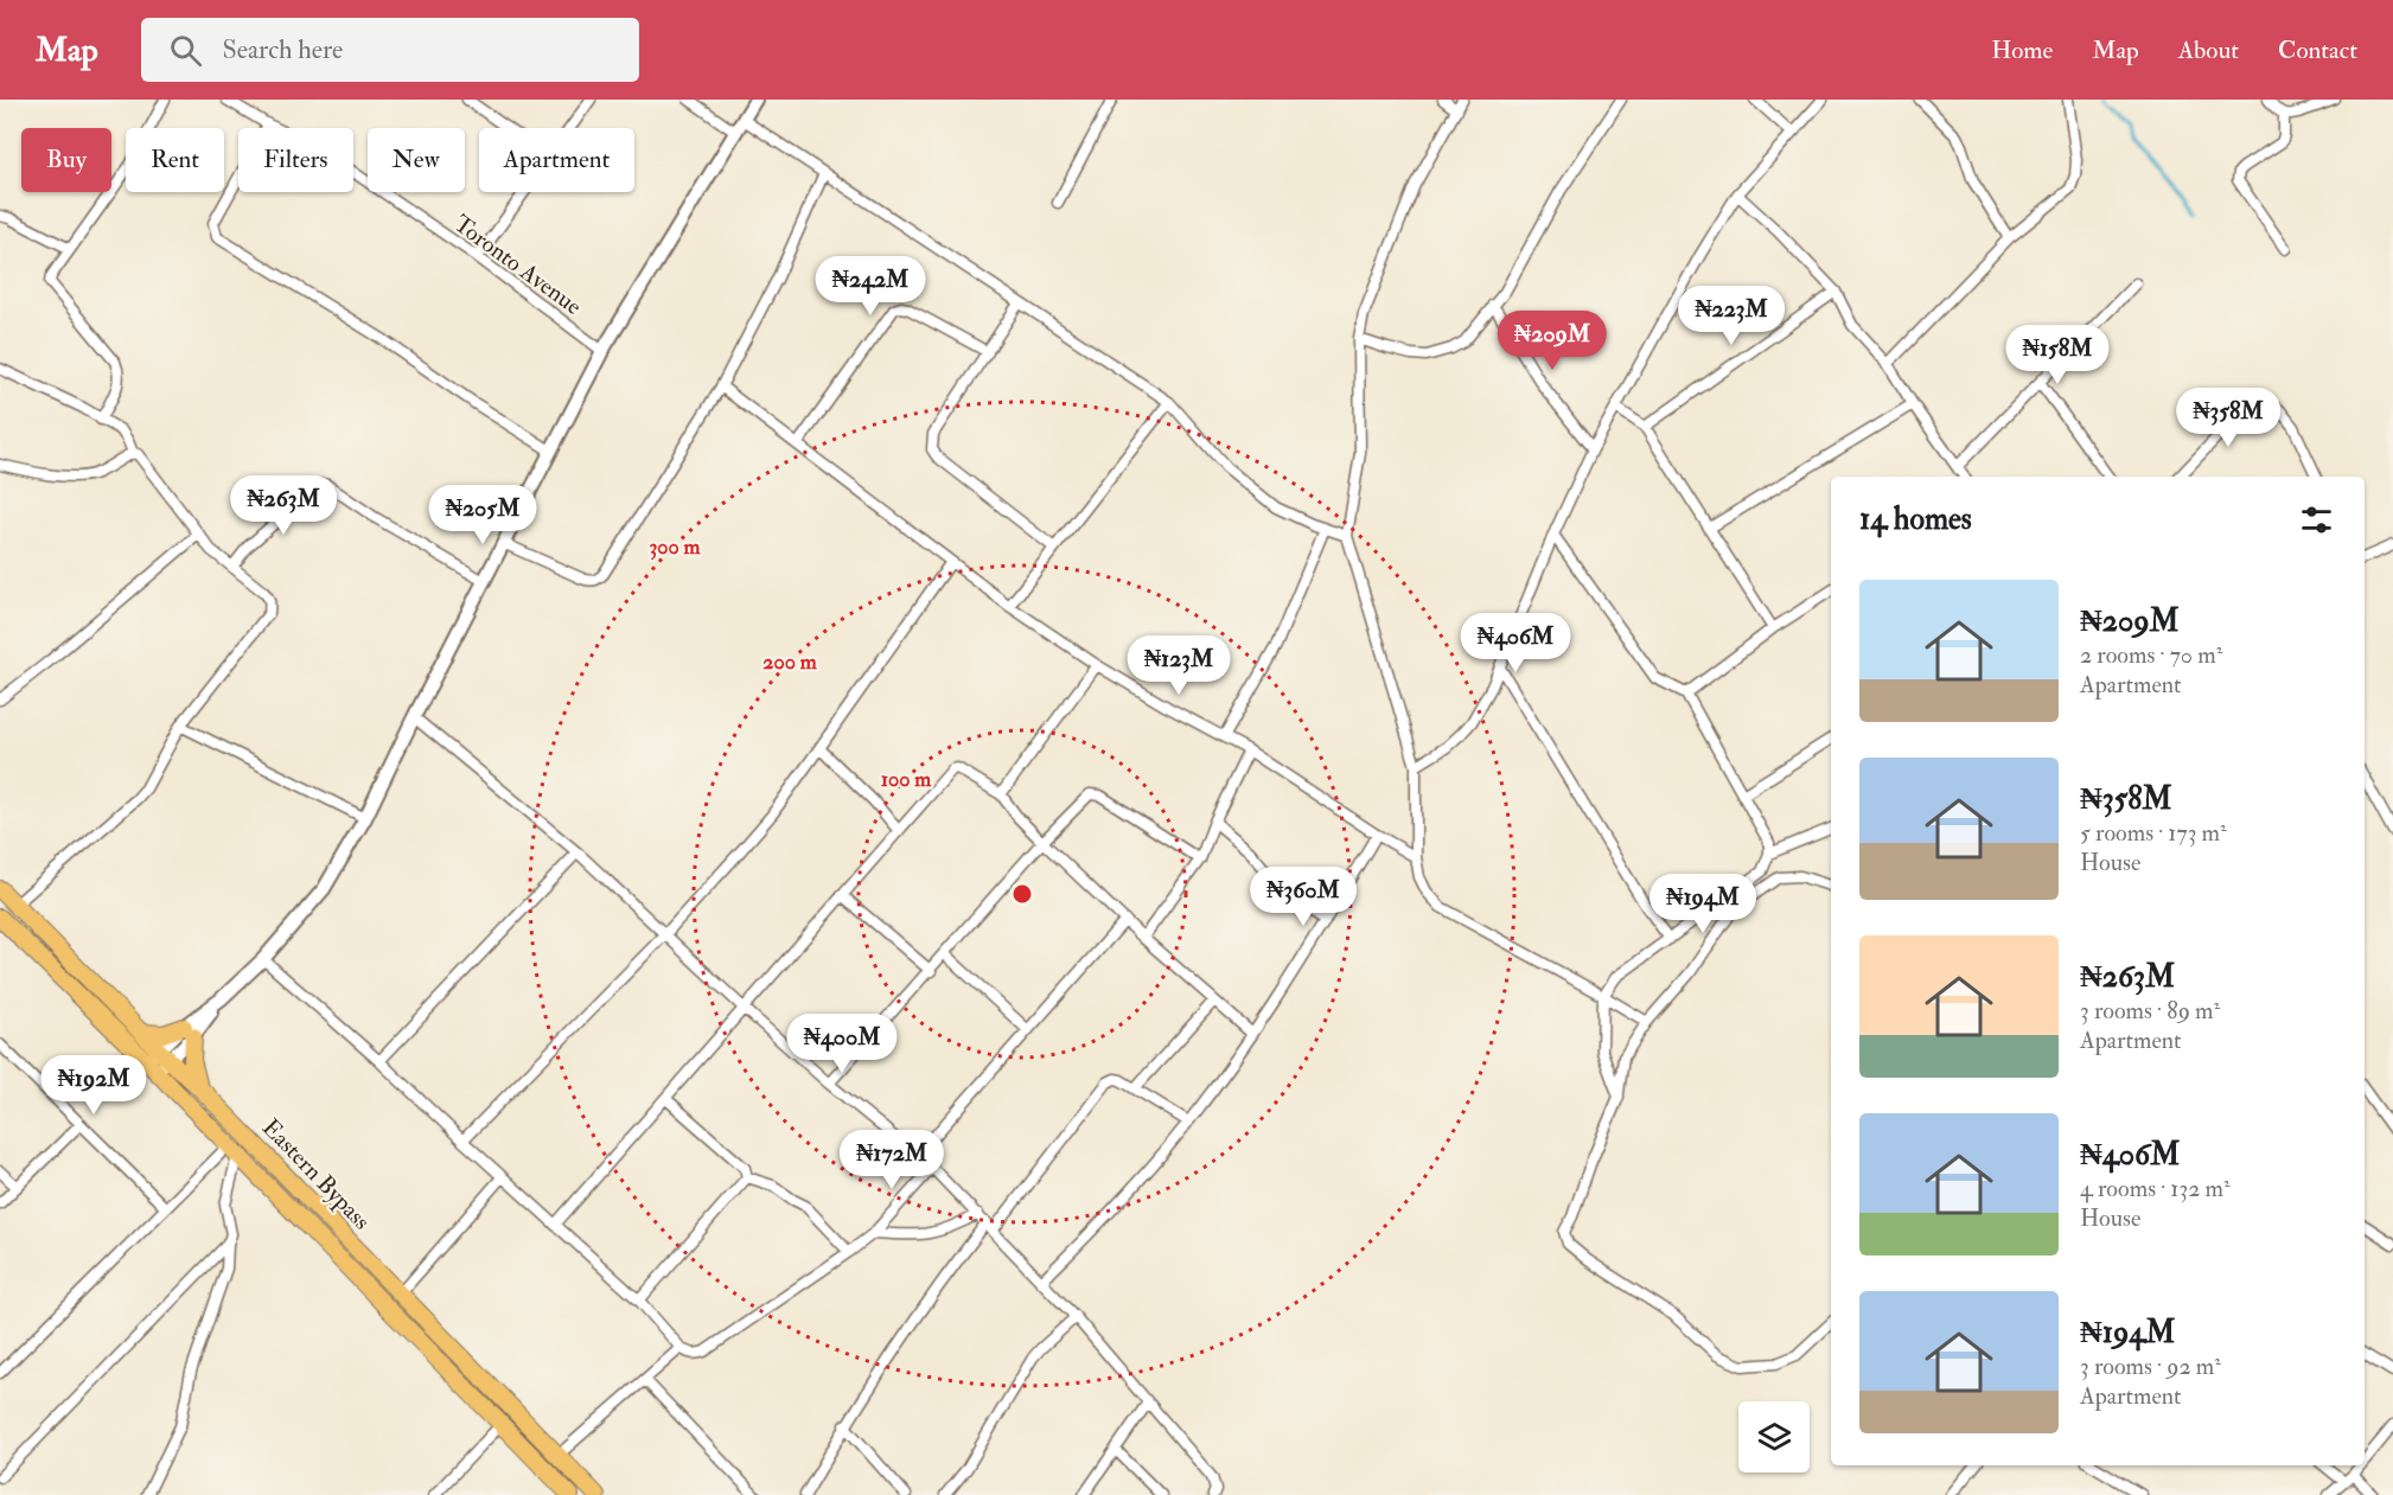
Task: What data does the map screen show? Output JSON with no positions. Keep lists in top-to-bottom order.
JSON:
{
  "streets": {
    "main road": ["Eastern Bypass"],
    "street": ["Toronto Avenue"]
  },
  "page": {
    "header": "Map",
    "search": "Search here",
    "nav": [
      "Home",
      "Map",
      "About",
      "Contact"
    ],
    "chip": [
      "Buy",
      "Rent",
      "Filters",
      "New",
      "Apartment"
    ],
    "price": [
      "₦242M",
      "₦223M",
      "₦209M",
      "₦158M",
      "₦358M",
      "₦263M",
      "₦205M",
      "₦406M",
      "₦123M",
      "₦360M",
      "₦194M",
      "₦400M",
      "₦192M",
      "₦172M"
    ],
    "heading": "14 homes",
    "list": [
      {
        "name": "₦209M",
        "note": "2 rooms · 70 m² · Apartment"
      },
      {
        "name": "₦358M",
        "note": "5 rooms · 173 m² · House"
      },
      {
        "name": "₦263M",
        "note": "3 rooms · 89 m² · Apartment"
      },
      {
        "name": "₦406M",
        "note": "4 rooms · 132 m² · House"
      },
      {
        "name": "₦194M",
        "note": "3 rooms · 92 m² · Apartment"
      }
    ]
  },
  "rings": ["300 m", "200 m", "100 m"]
}
